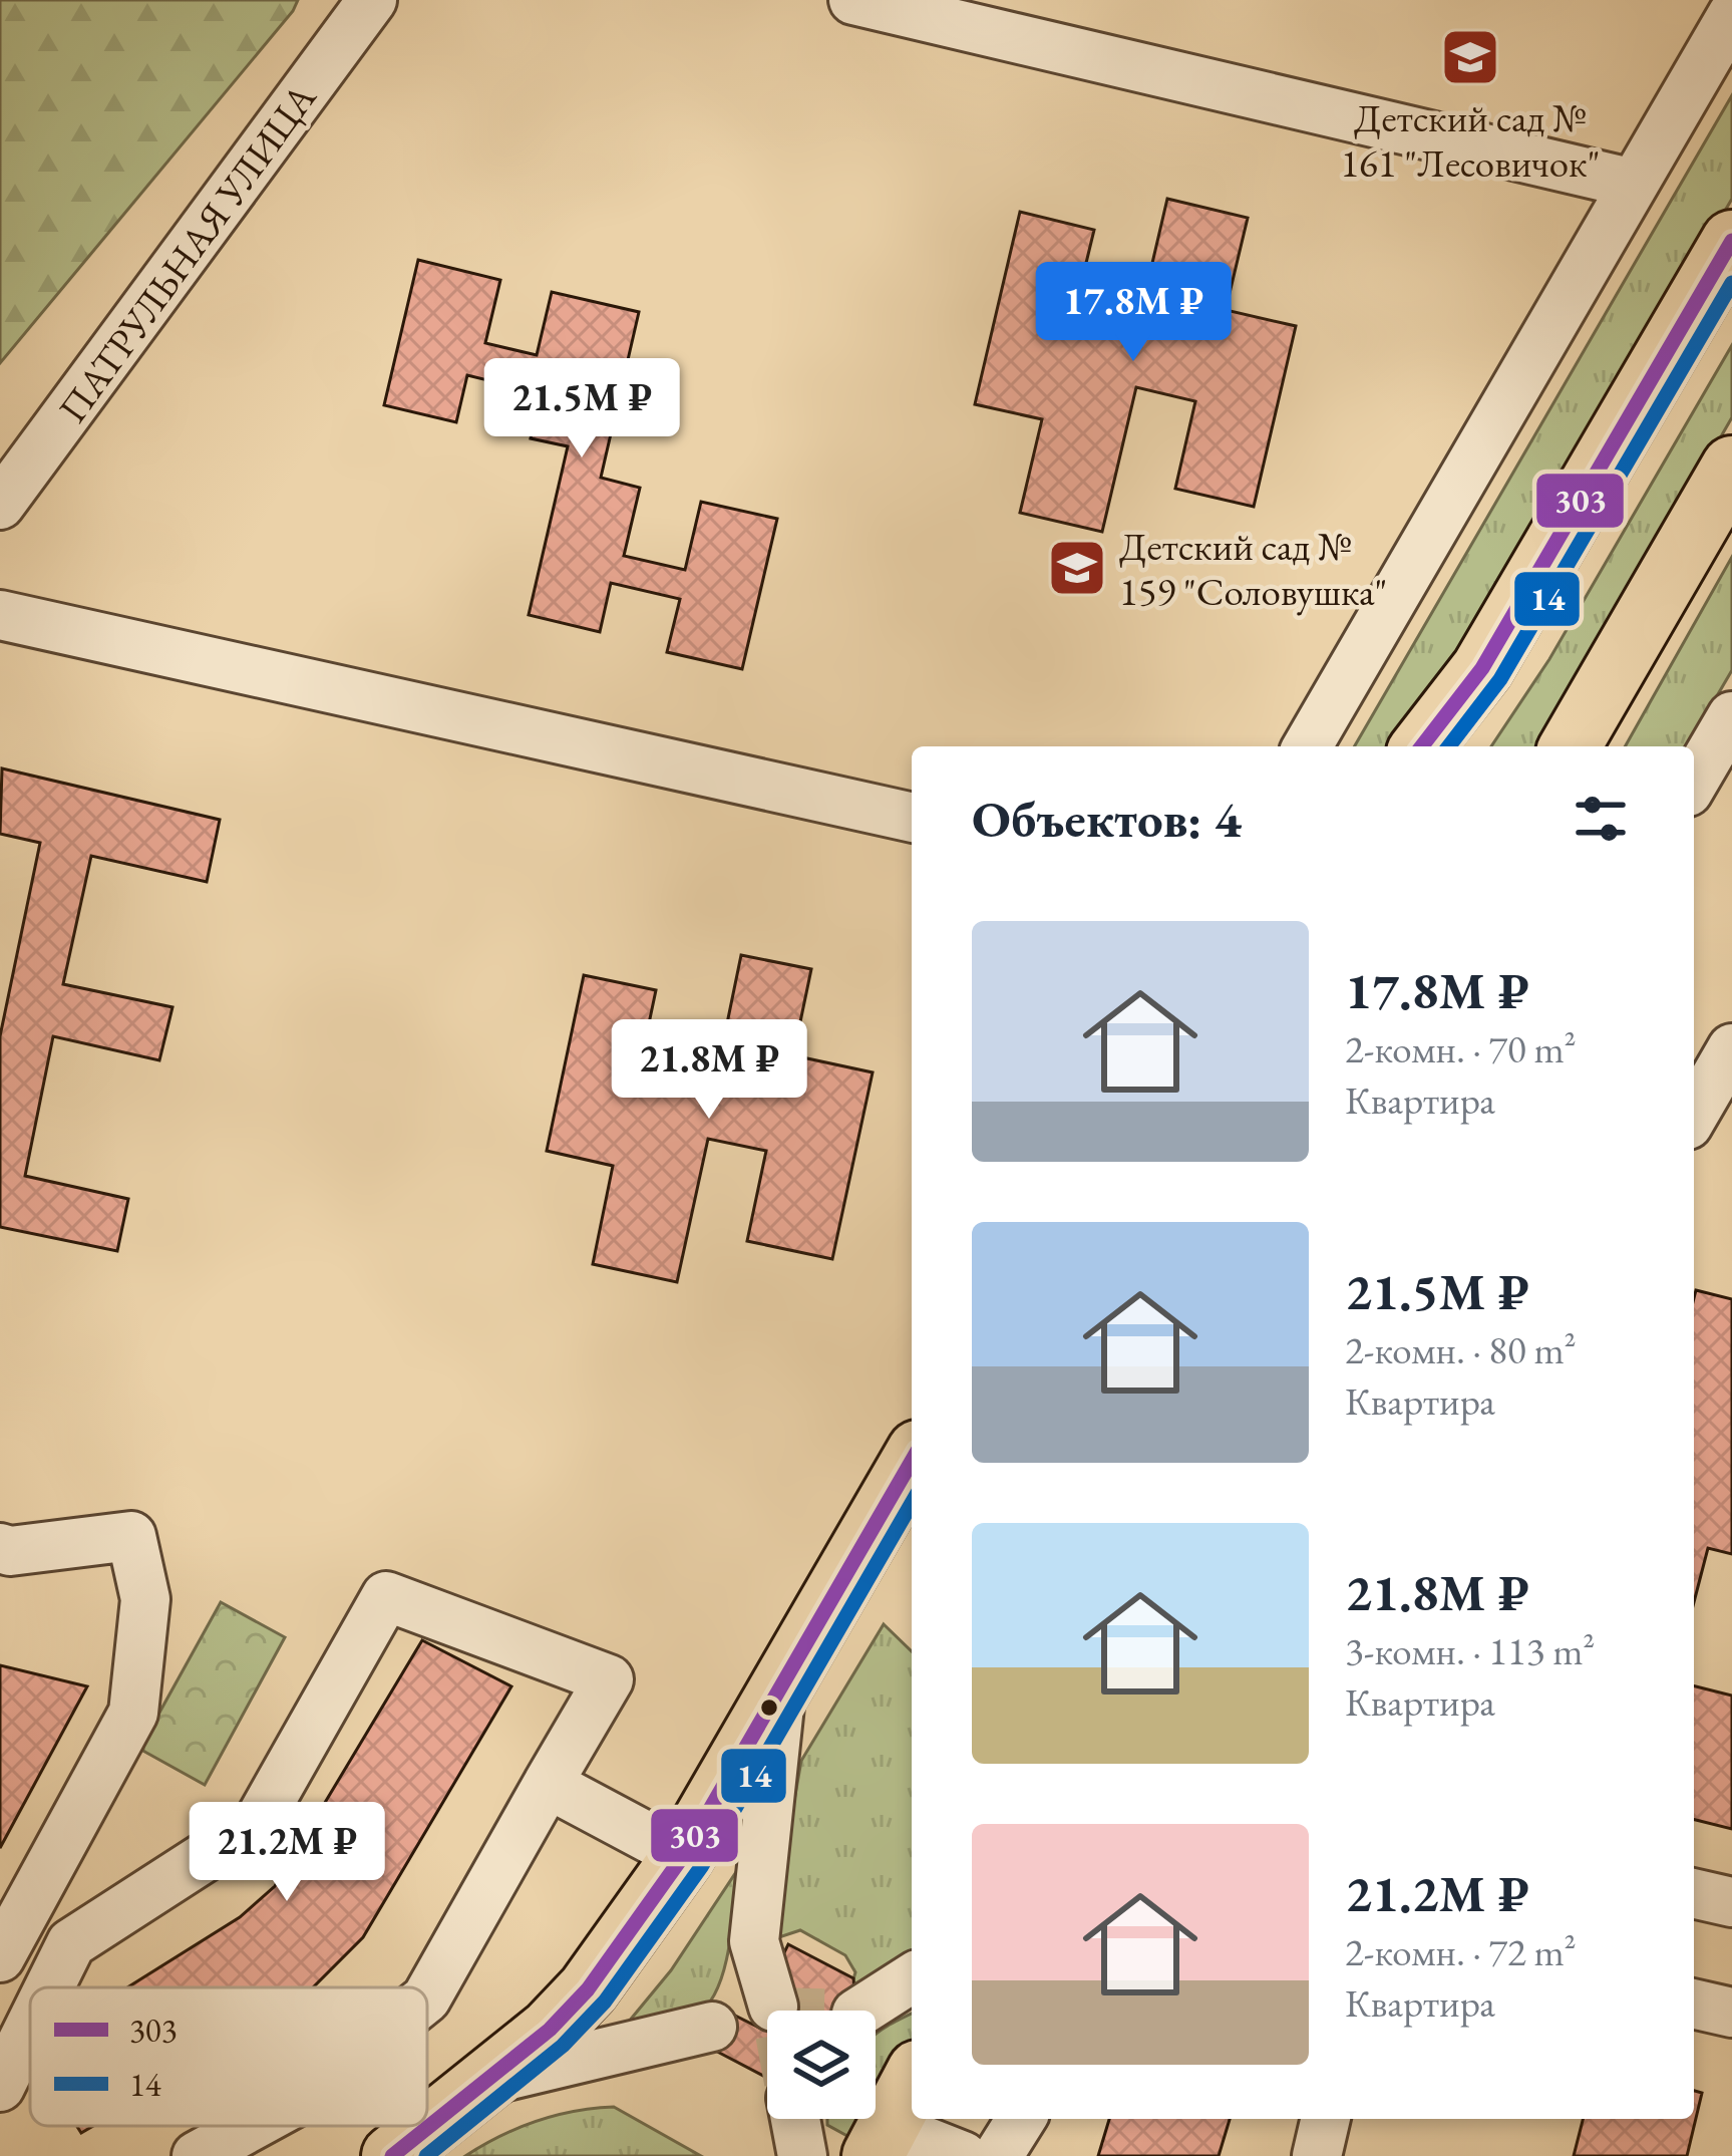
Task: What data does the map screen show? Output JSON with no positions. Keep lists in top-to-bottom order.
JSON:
{
  "streets": {
    "street": ["ПАТРУЛЬНАЯ УЛИЦА"]
  },
  "places": {
    "school or university": ["Детский сад № 161 \"Лесовичок\"", "Детский сад № 159 \"Соловушка\""]
  },
  "lines": ["transit line 303", "transit line 14"],
  "legend": ["303", "14"],
  "page": {
    "price": [
      "17.8M ₽",
      "21.5M ₽",
      "21.8M ₽",
      "21.2M ₽"
    ],
    "heading": "Объектов: 4",
    "list": [
      {
        "name": "17.8M ₽",
        "note": "2-комн. · 70 m² · Квартира"
      },
      {
        "name": "21.5M ₽",
        "note": "2-комн. · 80 m² · Квартира"
      },
      {
        "name": "21.8M ₽",
        "note": "3-комн. · 113 m² · Квартира"
      },
      {
        "name": "21.2M ₽",
        "note": "2-комн. · 72 m² · Квартира"
      }
    ]
  }
}
